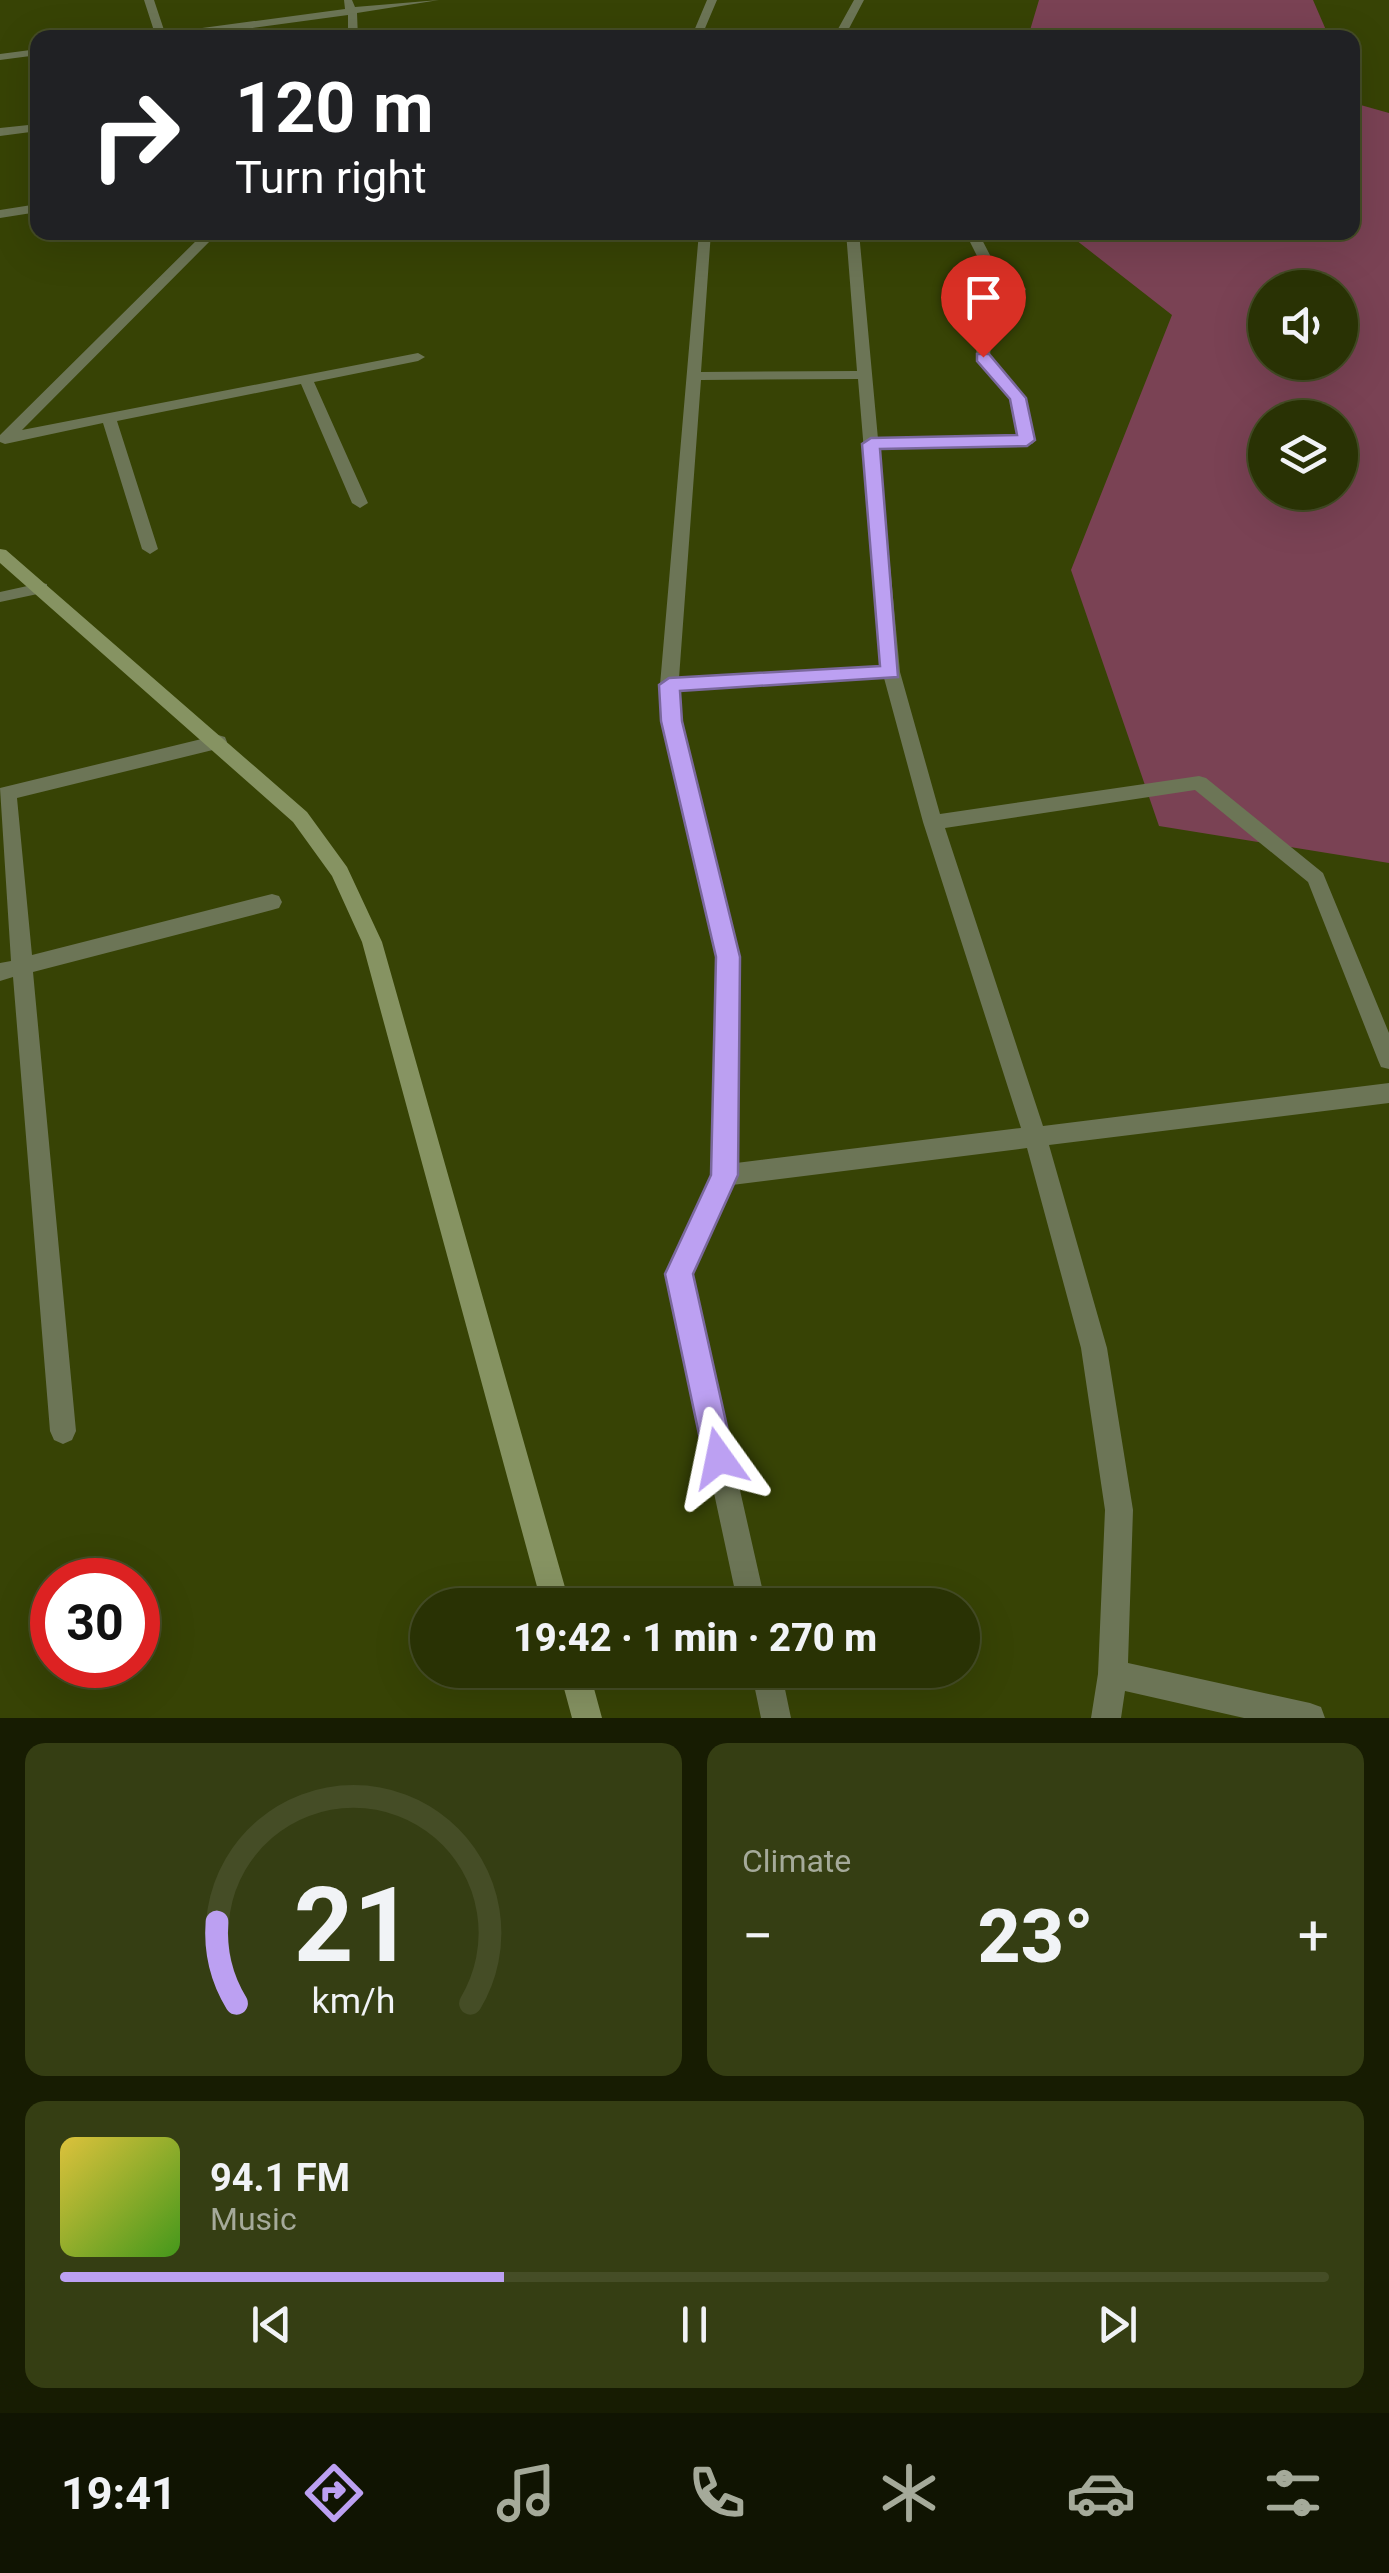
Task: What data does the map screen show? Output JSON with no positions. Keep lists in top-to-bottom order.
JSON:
{
  "page": {
    "turn": ["120 m", "Turn right"],
    "limit": "30",
    "trip": "19:42 · 1 min · 270 m",
    "tile": "Climate",
    "heat": ["−", "23°", "+"],
    "song": ["94.1 FM", "Music"],
    "tabs": "19:41",
    "gauge": ["21", "km/h"]
  }
}
